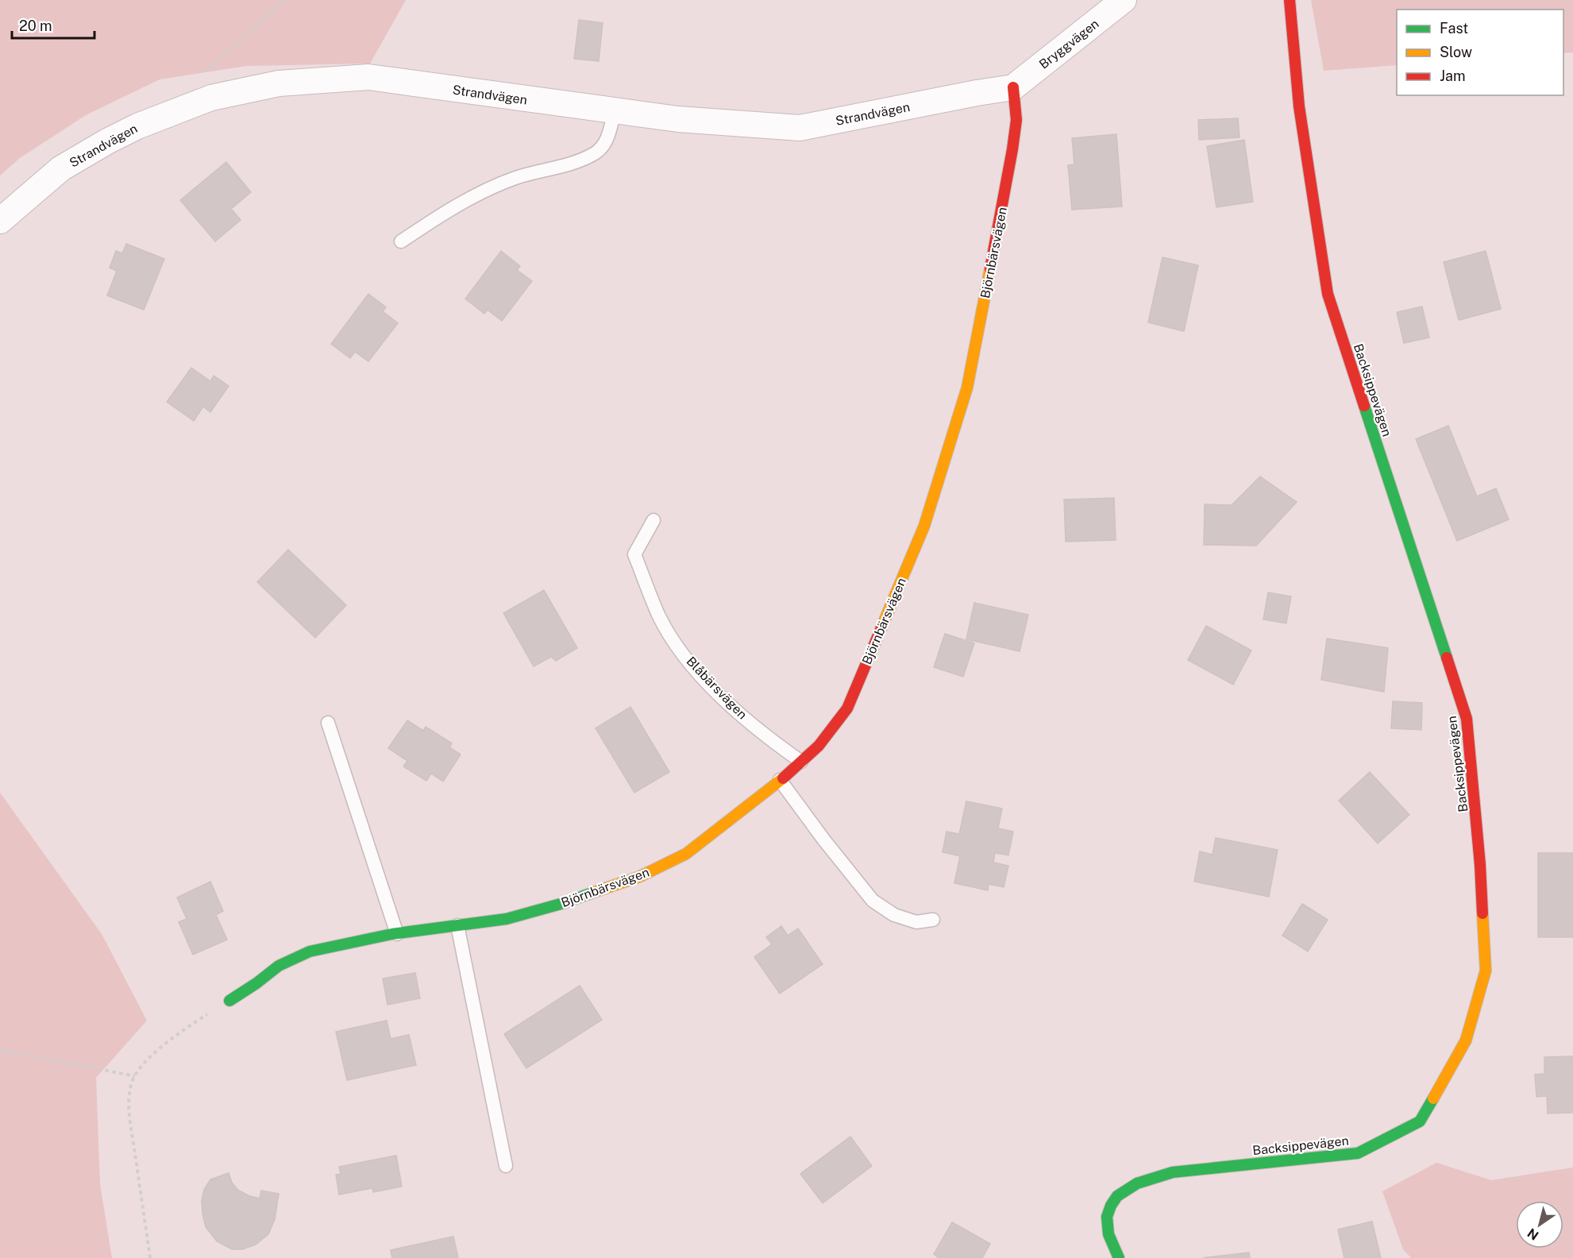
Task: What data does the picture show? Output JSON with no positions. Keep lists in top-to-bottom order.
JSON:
{
  "streets": {
    "street": [
      "Bryggvägen",
      "Strandvägen",
      "Björnbärsvägen",
      "Backsippevägen"
    ],
    "lane": ["Blåbärsvägen"]
  },
  "crossings": [
    ["Bryggvägen", "Strandvägen"],
    ["Bryggvägen", "Björnbärsvägen"],
    ["Strandvägen", "Björnbärsvägen"],
    ["Björnbärsvägen", "Blåbärsvägen"]
  ],
  "legend": ["Fast", "Slow", "Jam"],
  "scale_bar": "20 m",
  "north": "bottom left"
}
